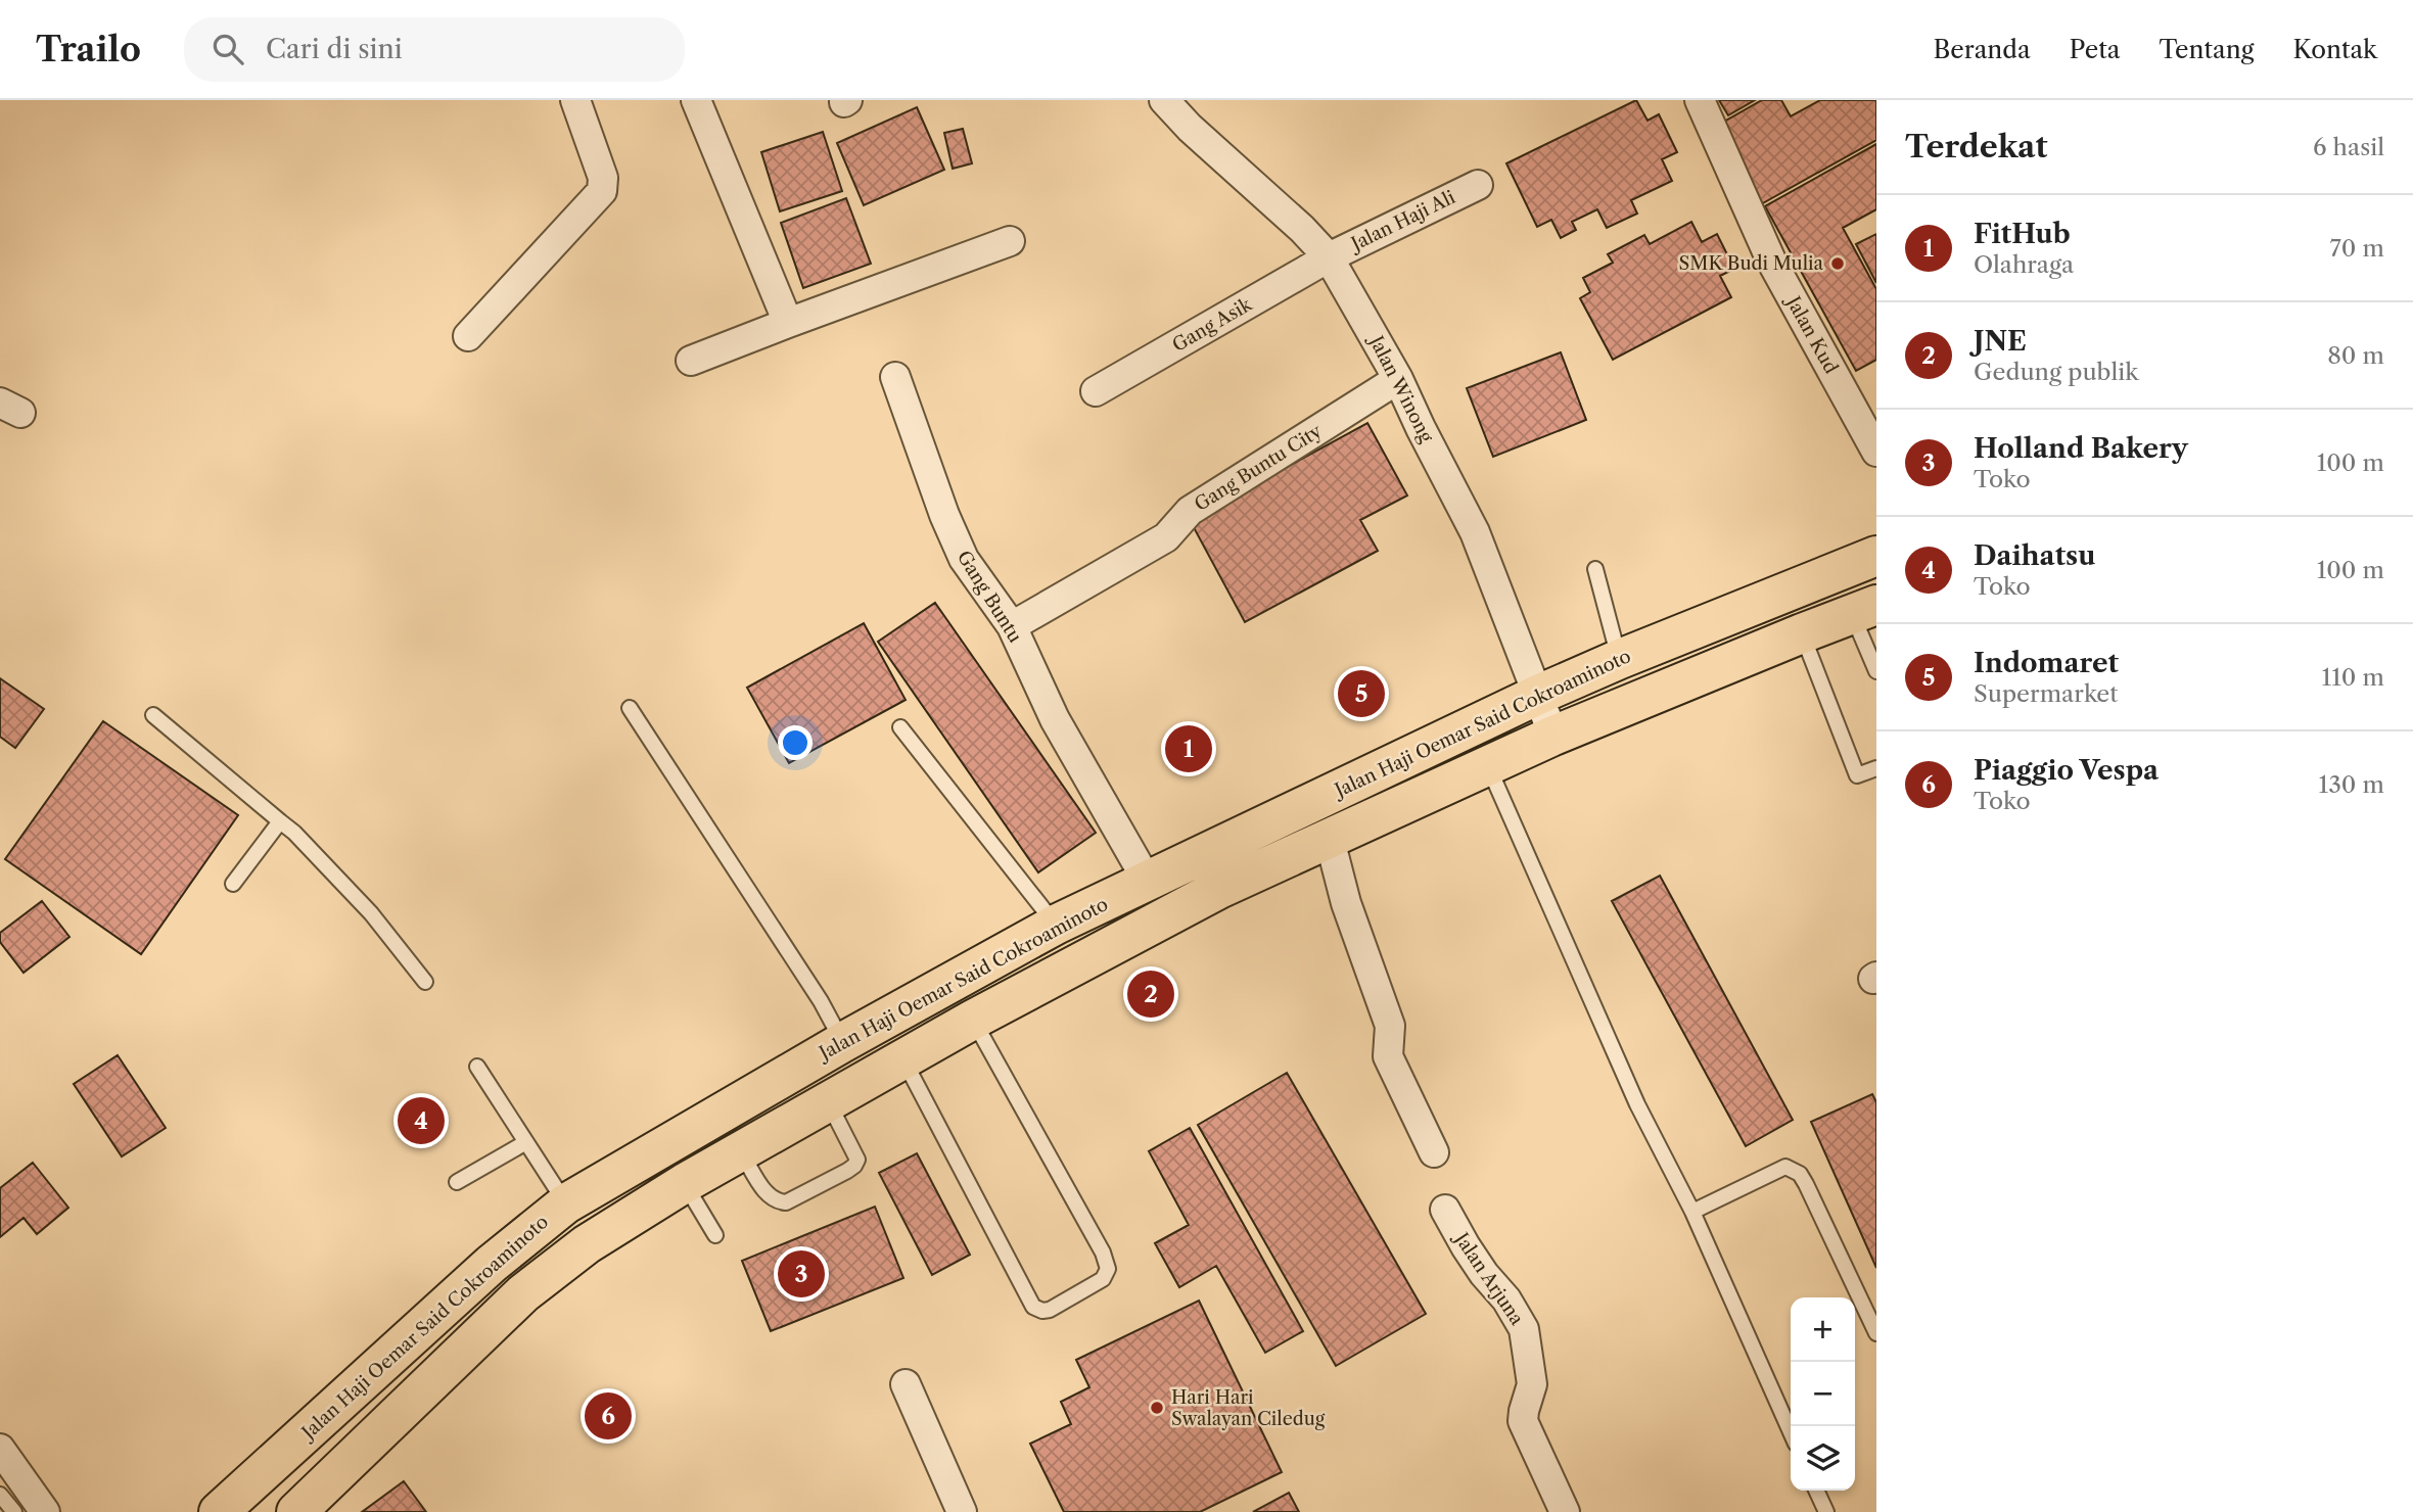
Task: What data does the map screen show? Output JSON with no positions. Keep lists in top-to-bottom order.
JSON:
{
  "streets": {
    "main road": ["Jalan Haji Oemar Said Cokroaminoto"],
    "street": [
      "Jalan Haji Ali",
      "Gang Asik",
      "Jalan Kud",
      "Jalan Winong",
      "Gang Buntu City",
      "Gang Buntu",
      "Jalan Arjuna"
    ]
  },
  "crossings": [
    ["Jalan Haji Ali", "Gang Asik"],
    ["Jalan Haji Ali", "Jalan Winong"],
    ["Gang Asik", "Jalan Winong"],
    ["Jalan Winong", "Gang Buntu City"],
    ["Jalan Winong", "Jalan Haji Oemar Said Cokroaminoto"],
    ["Gang Buntu City", "Gang Buntu"],
    ["Gang Buntu", "Jalan Haji Oemar Said Cokroaminoto"]
  ],
  "places": ["SMK Budi Mulia", "Hari Hari Swalayan Ciledug"],
  "page": {
    "header": "Trailo",
    "search": "Cari di sini",
    "nav": [
      "Beranda",
      "Peta",
      "Tentang",
      "Kontak"
    ],
    "heading": ["Terdekat", "6 hasil"],
    "list": [
      {
        "mark": "1",
        "name": "FitHub",
        "note": "Olahraga",
        "value": "70 m"
      },
      {
        "mark": "2",
        "name": "JNE",
        "note": "Gedung publik",
        "value": "80 m"
      },
      {
        "mark": "3",
        "name": "Holland Bakery",
        "note": "Toko",
        "value": "100 m"
      },
      {
        "mark": "4",
        "name": "Daihatsu",
        "note": "Toko",
        "value": "100 m"
      },
      {
        "mark": "5",
        "name": "Indomaret",
        "note": "Supermarket",
        "value": "110 m"
      },
      {
        "mark": "6",
        "name": "Piaggio Vespa",
        "note": "Toko",
        "value": "130 m"
      }
    ],
    "pins": [
      "5",
      "1",
      "2",
      "4",
      "3",
      "6"
    ],
    "map_buttons": ["+", "−"]
  }
}
